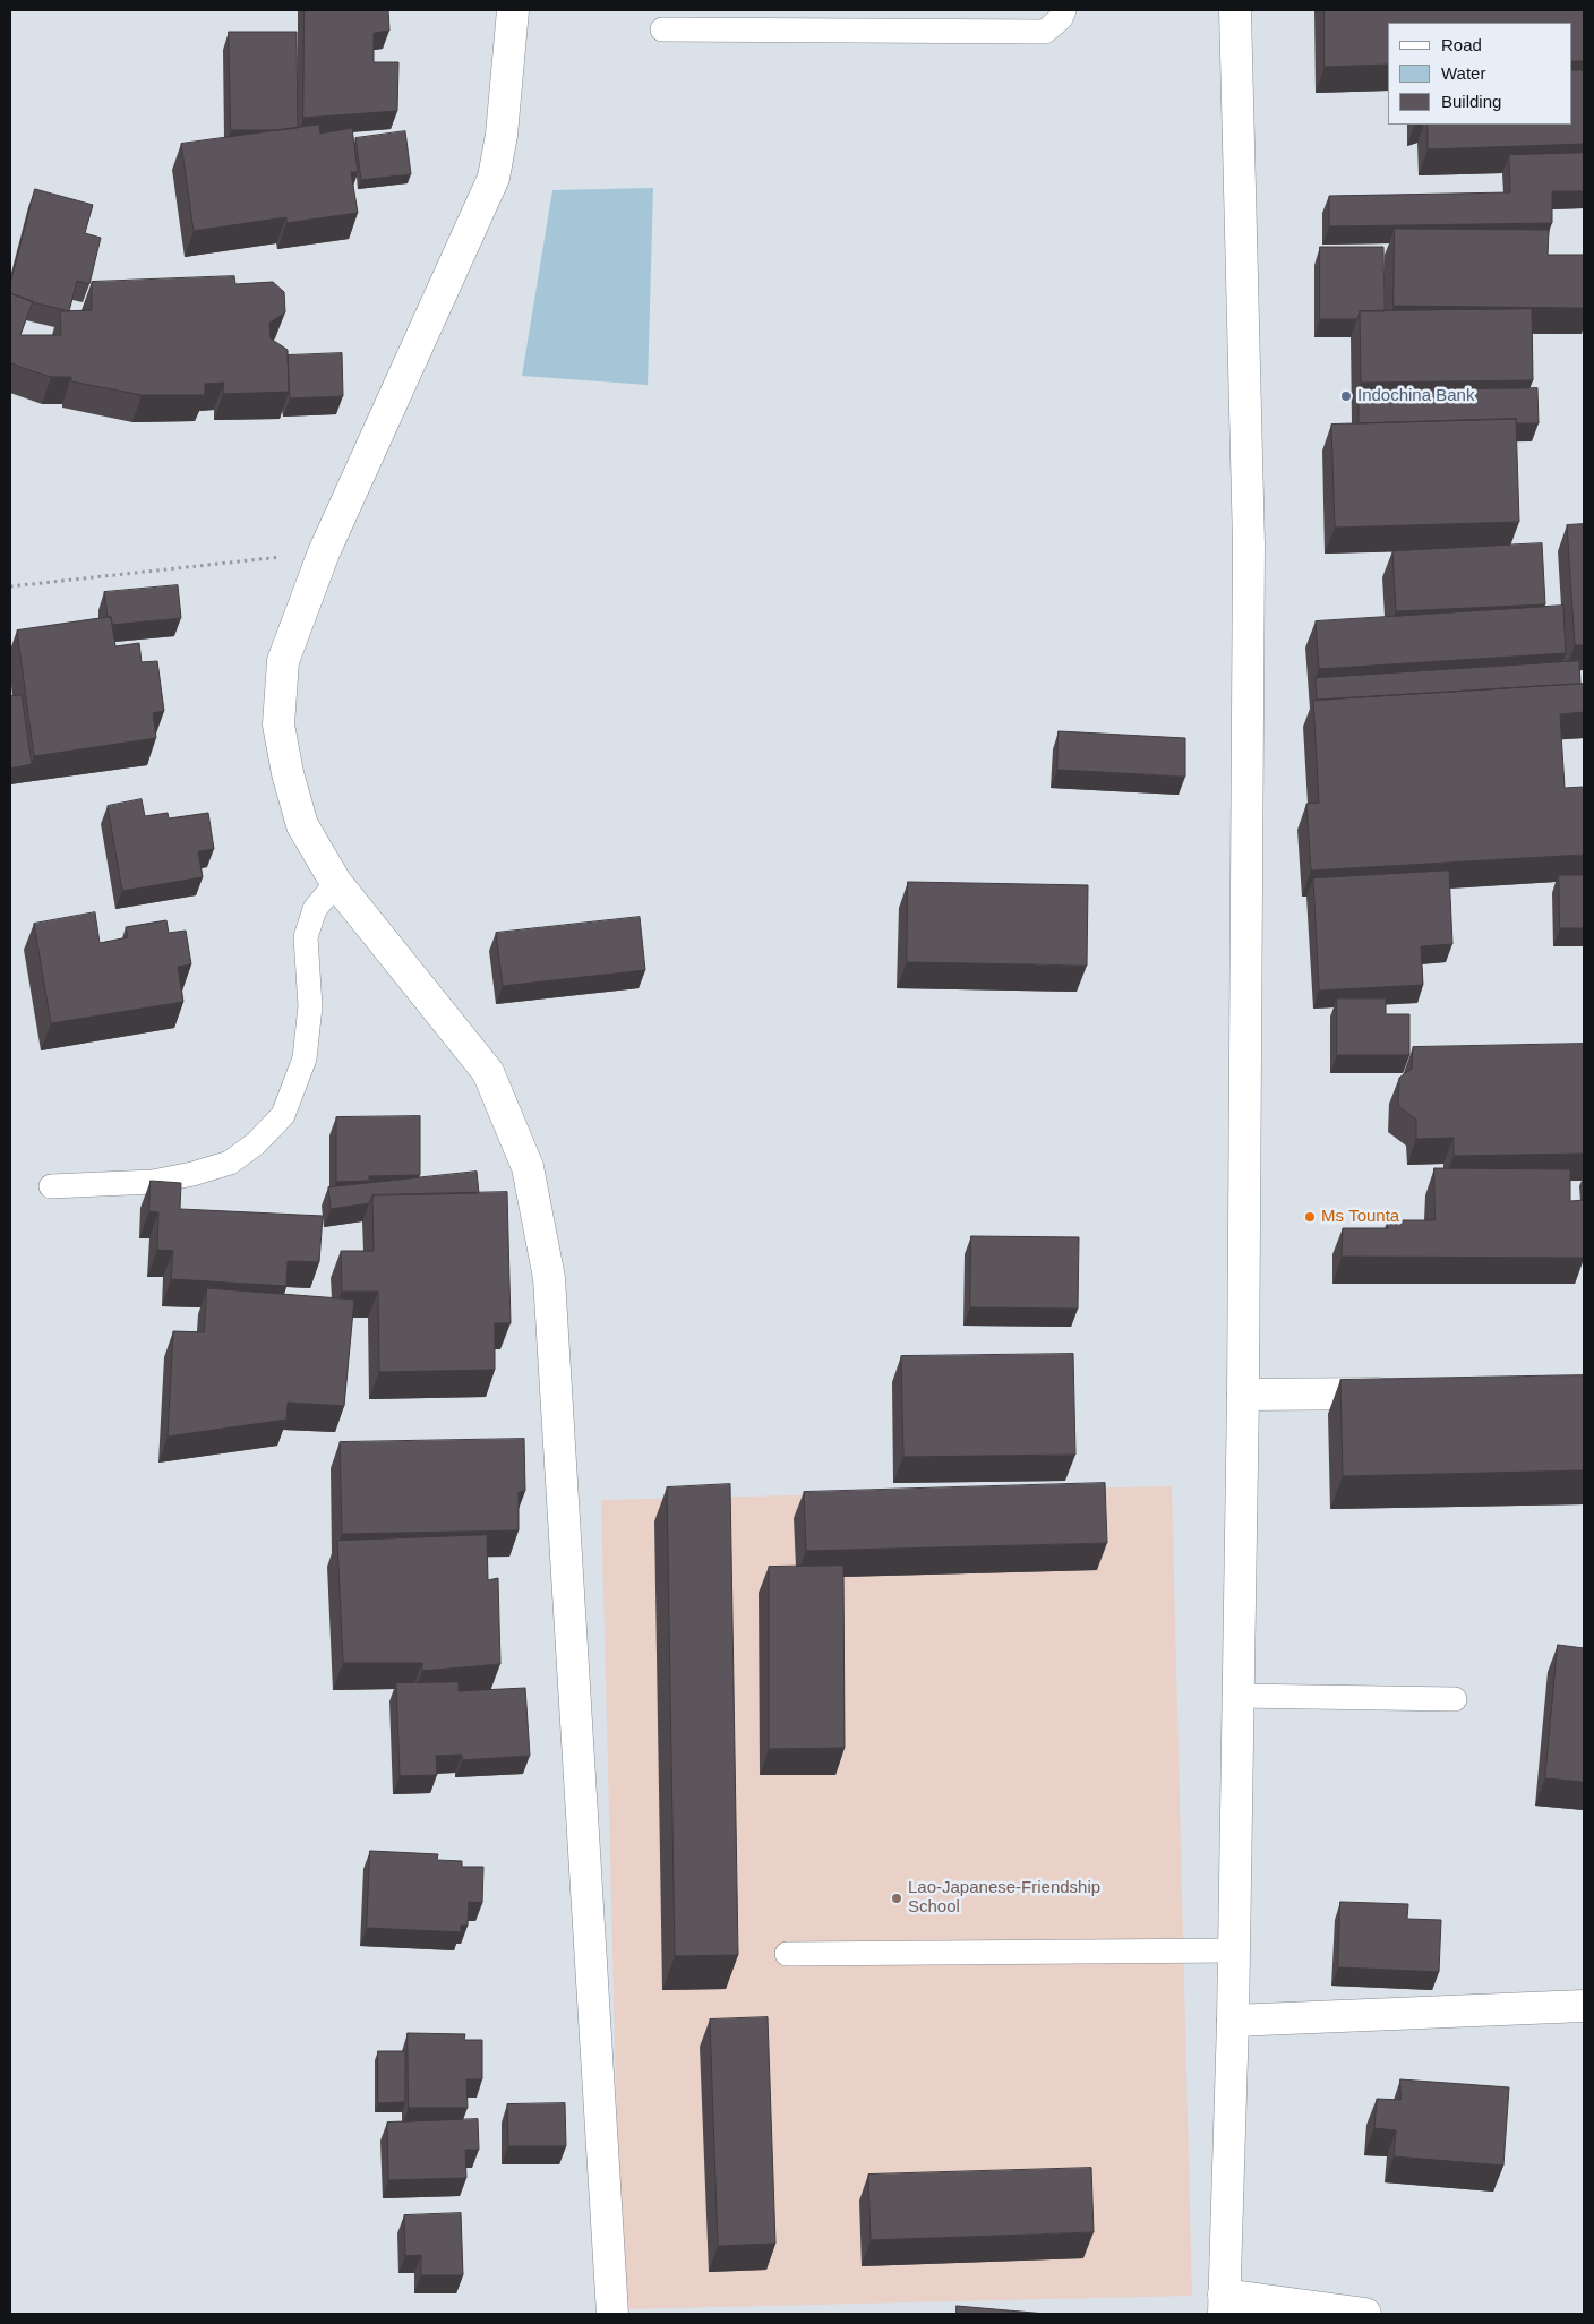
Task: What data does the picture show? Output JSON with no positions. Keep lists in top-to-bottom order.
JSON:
{
  "places": ["Indochina Bank", "Ms Tounta", "Lao-Japanese-Friendship School"],
  "legend": ["Road", "Water", "Building"]
}
